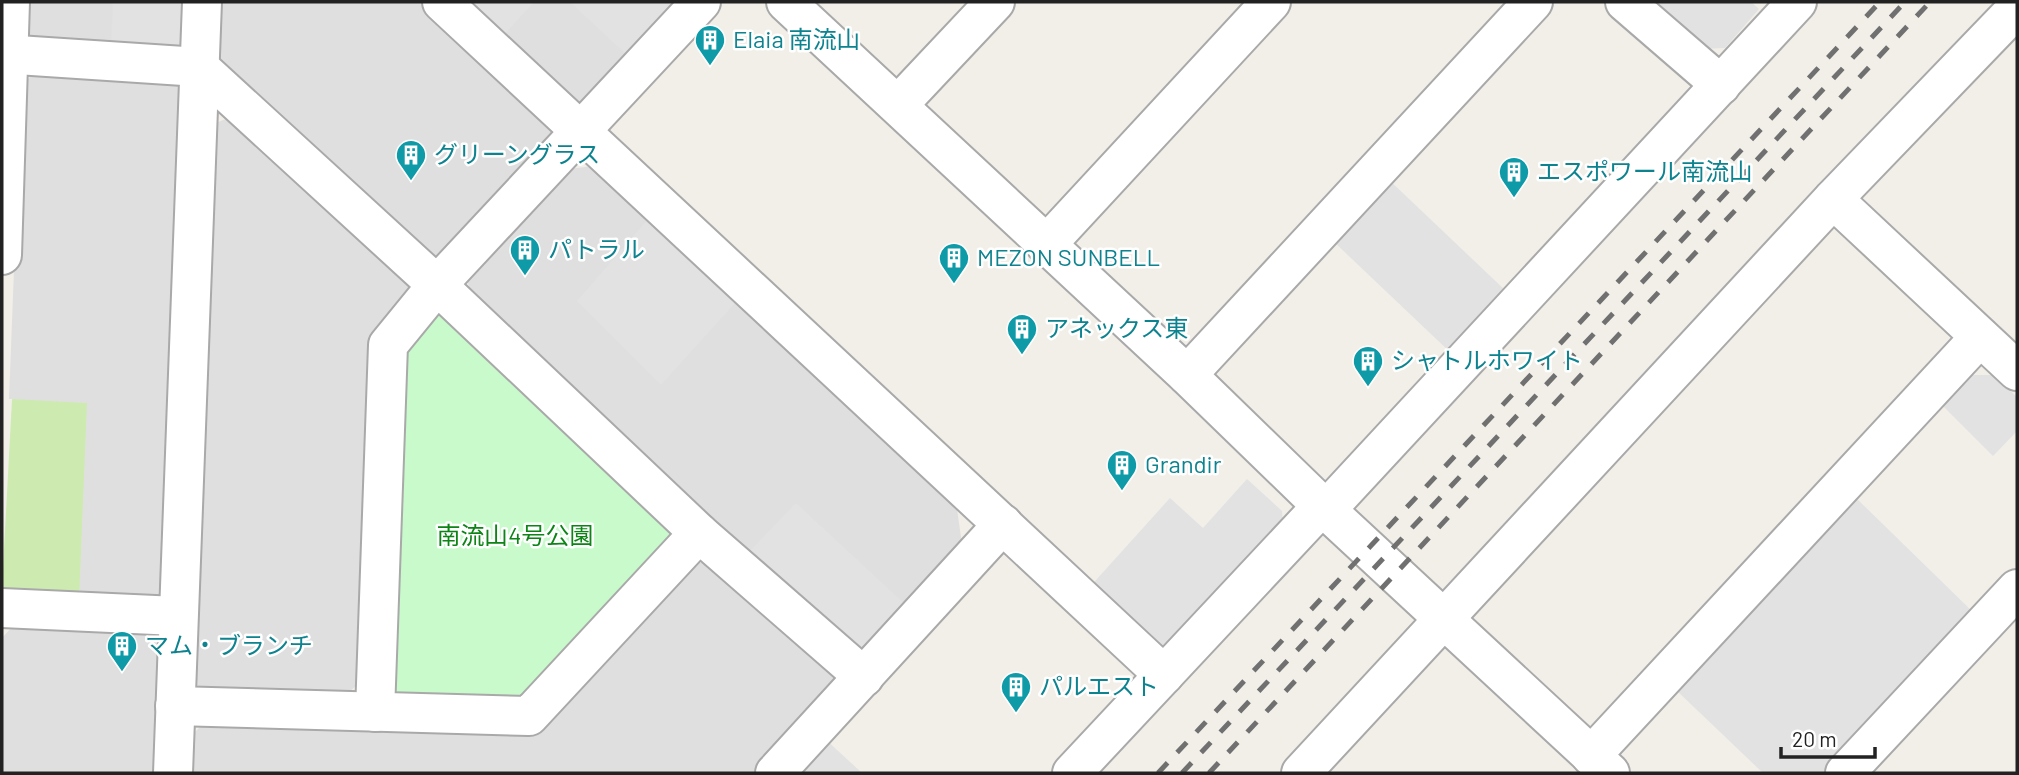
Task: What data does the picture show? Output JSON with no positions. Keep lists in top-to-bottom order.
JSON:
{
  "parks": ["南流山4号公園"],
  "places": {
    "building": [
      "Elaia 南流山",
      "グリーングラス",
      "エスポワール南流山",
      "パトラル",
      "MEZON SUNBELL",
      "アネックス東",
      "シャトルホワイト",
      "Grandir",
      "マム・ブランチ",
      "パルエスト"
    ]
  },
  "scale_bar": "20 m"
}
